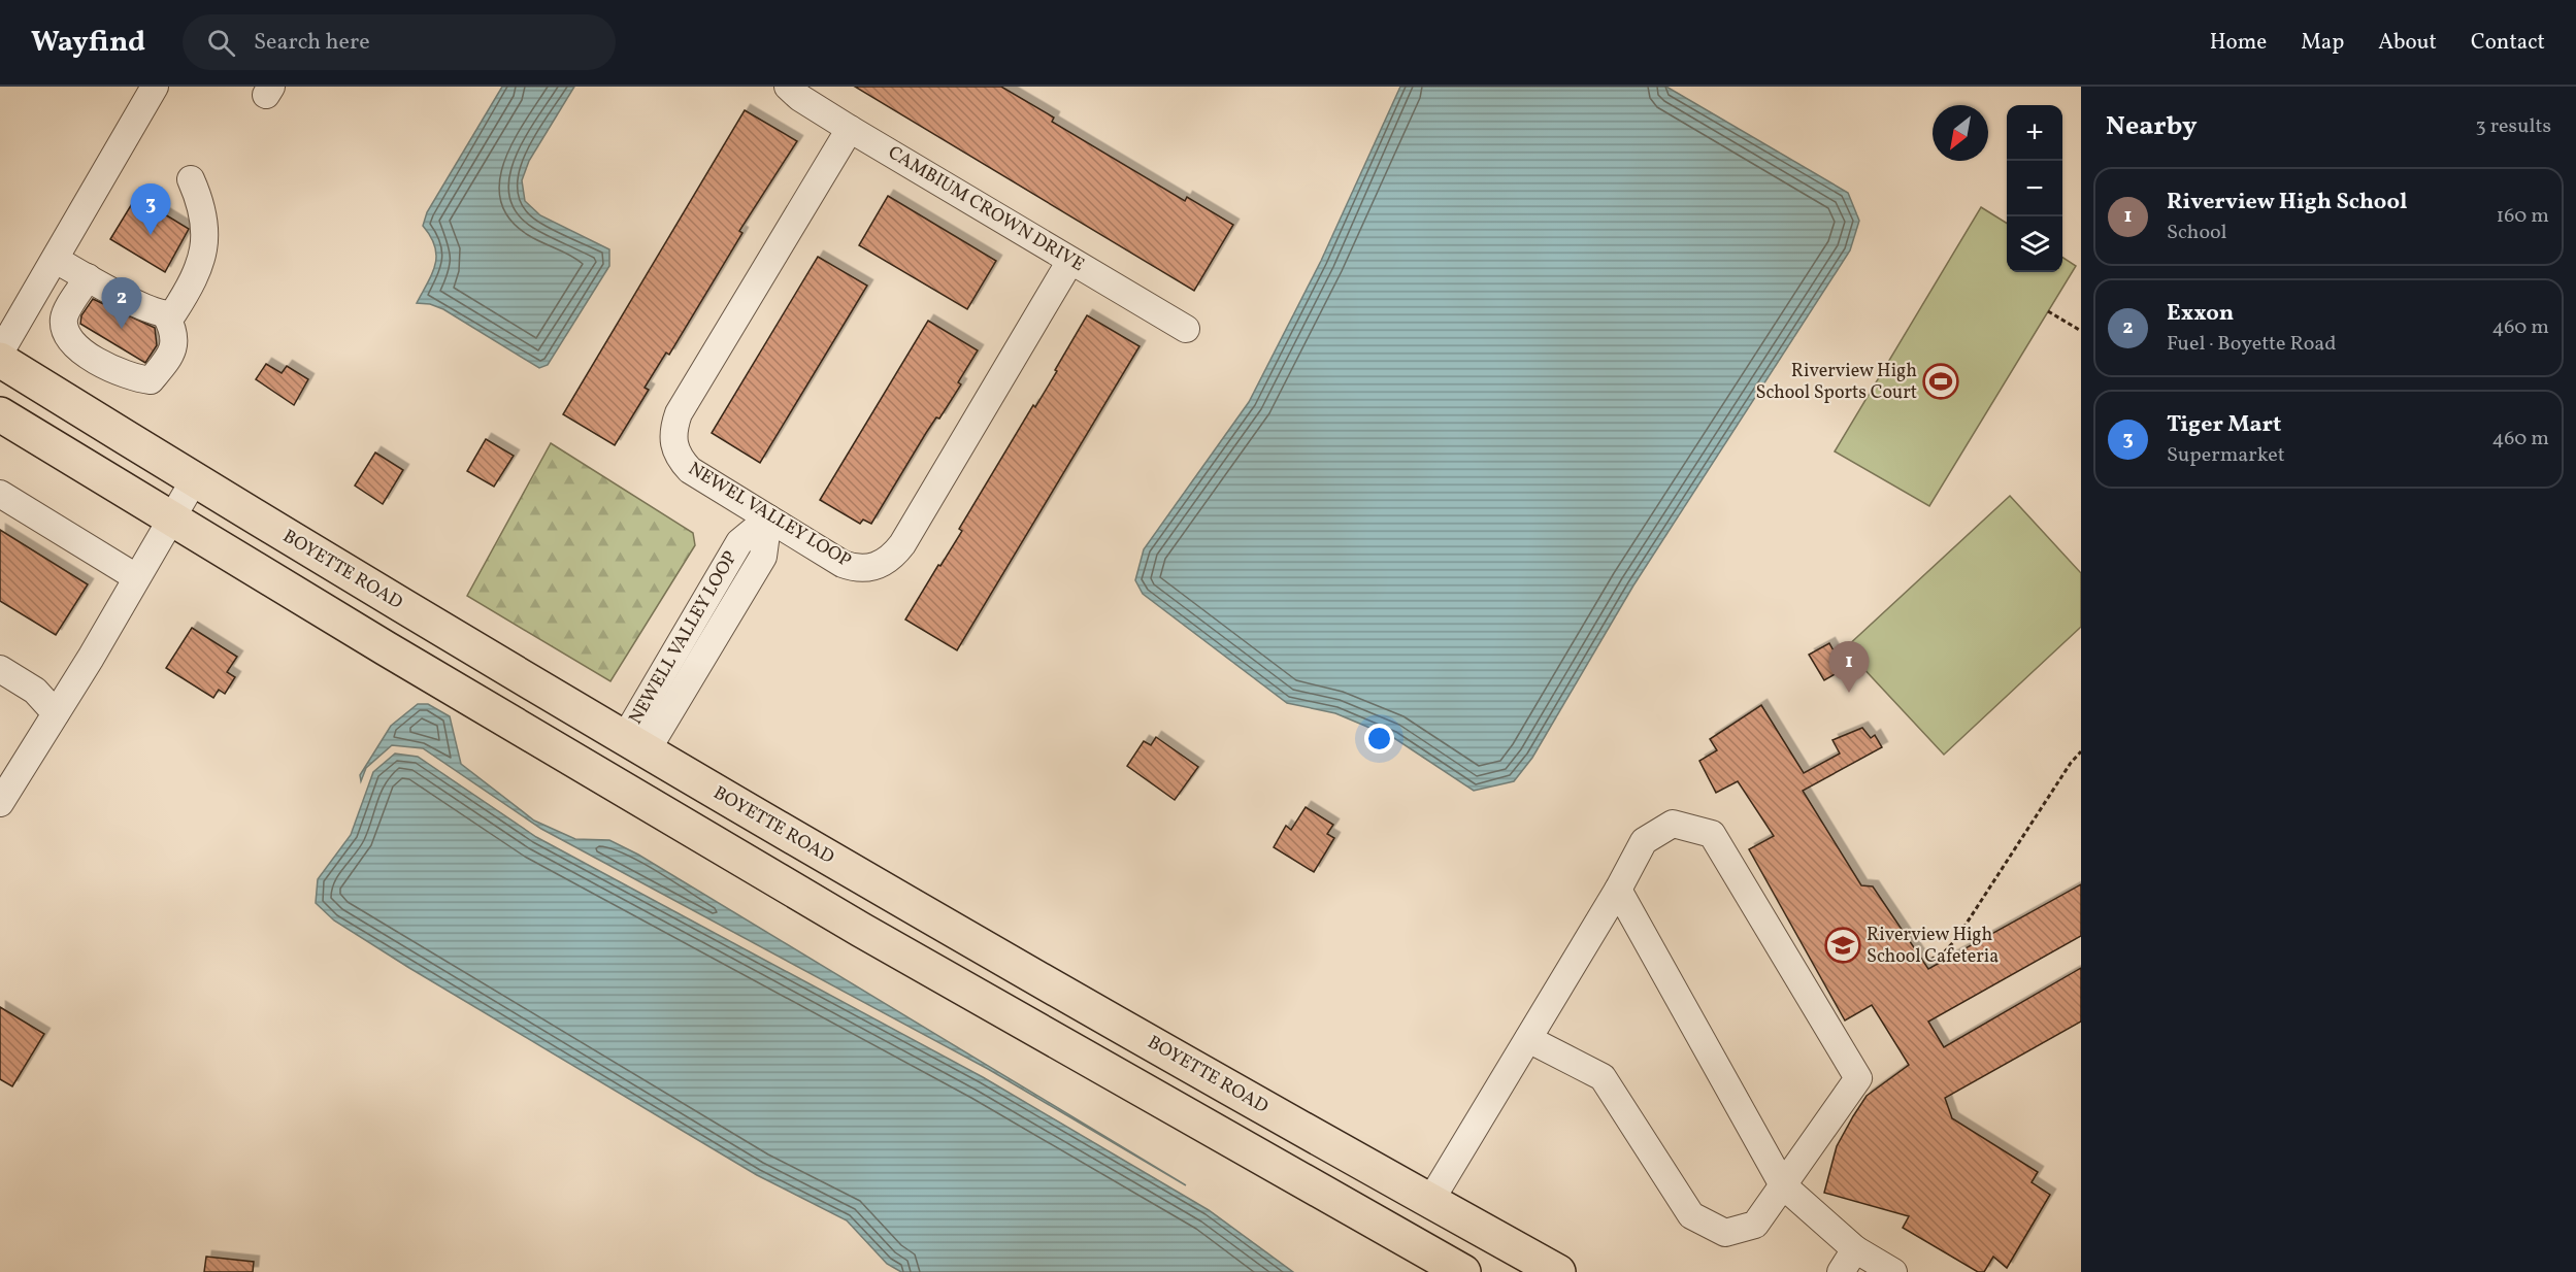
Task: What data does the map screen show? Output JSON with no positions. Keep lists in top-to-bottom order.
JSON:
{
  "streets": {
    "main road": ["BOYETTE ROAD"],
    "street": ["CAMBIUM CROWN DRIVE", "NEWEL VALLEY LOOP", "NEWELL VALLEY LOOP"]
  },
  "crossings": [
    ["CAMBIUM CROWN DRIVE", "NEWEL VALLEY LOOP"],
    ["NEWEL VALLEY LOOP", "NEWELL VALLEY LOOP"],
    ["BOYETTE ROAD", "NEWELL VALLEY LOOP"]
  ],
  "places": {
    "sports": ["Riverview High School Sports Court"],
    "school or university": ["Riverview High School Cafeteria"]
  },
  "north": "bottom left",
  "page": {
    "header": "Wayfind",
    "search": "Search here",
    "nav": [
      "Home",
      "Map",
      "About",
      "Contact"
    ],
    "heading": ["Nearby", "3 results"],
    "map_buttons": ["+", "−"],
    "list": [
      {
        "mark": "1",
        "name": "Riverview High School",
        "note": "School",
        "value": "160 m"
      },
      {
        "mark": "2",
        "name": "Exxon",
        "note": "Fuel · Boyette Road",
        "value": "460 m"
      },
      {
        "mark": "3",
        "name": "Tiger Mart",
        "note": "Supermarket",
        "value": "460 m"
      }
    ],
    "pins": ["3", "2", "1"]
  }
}
